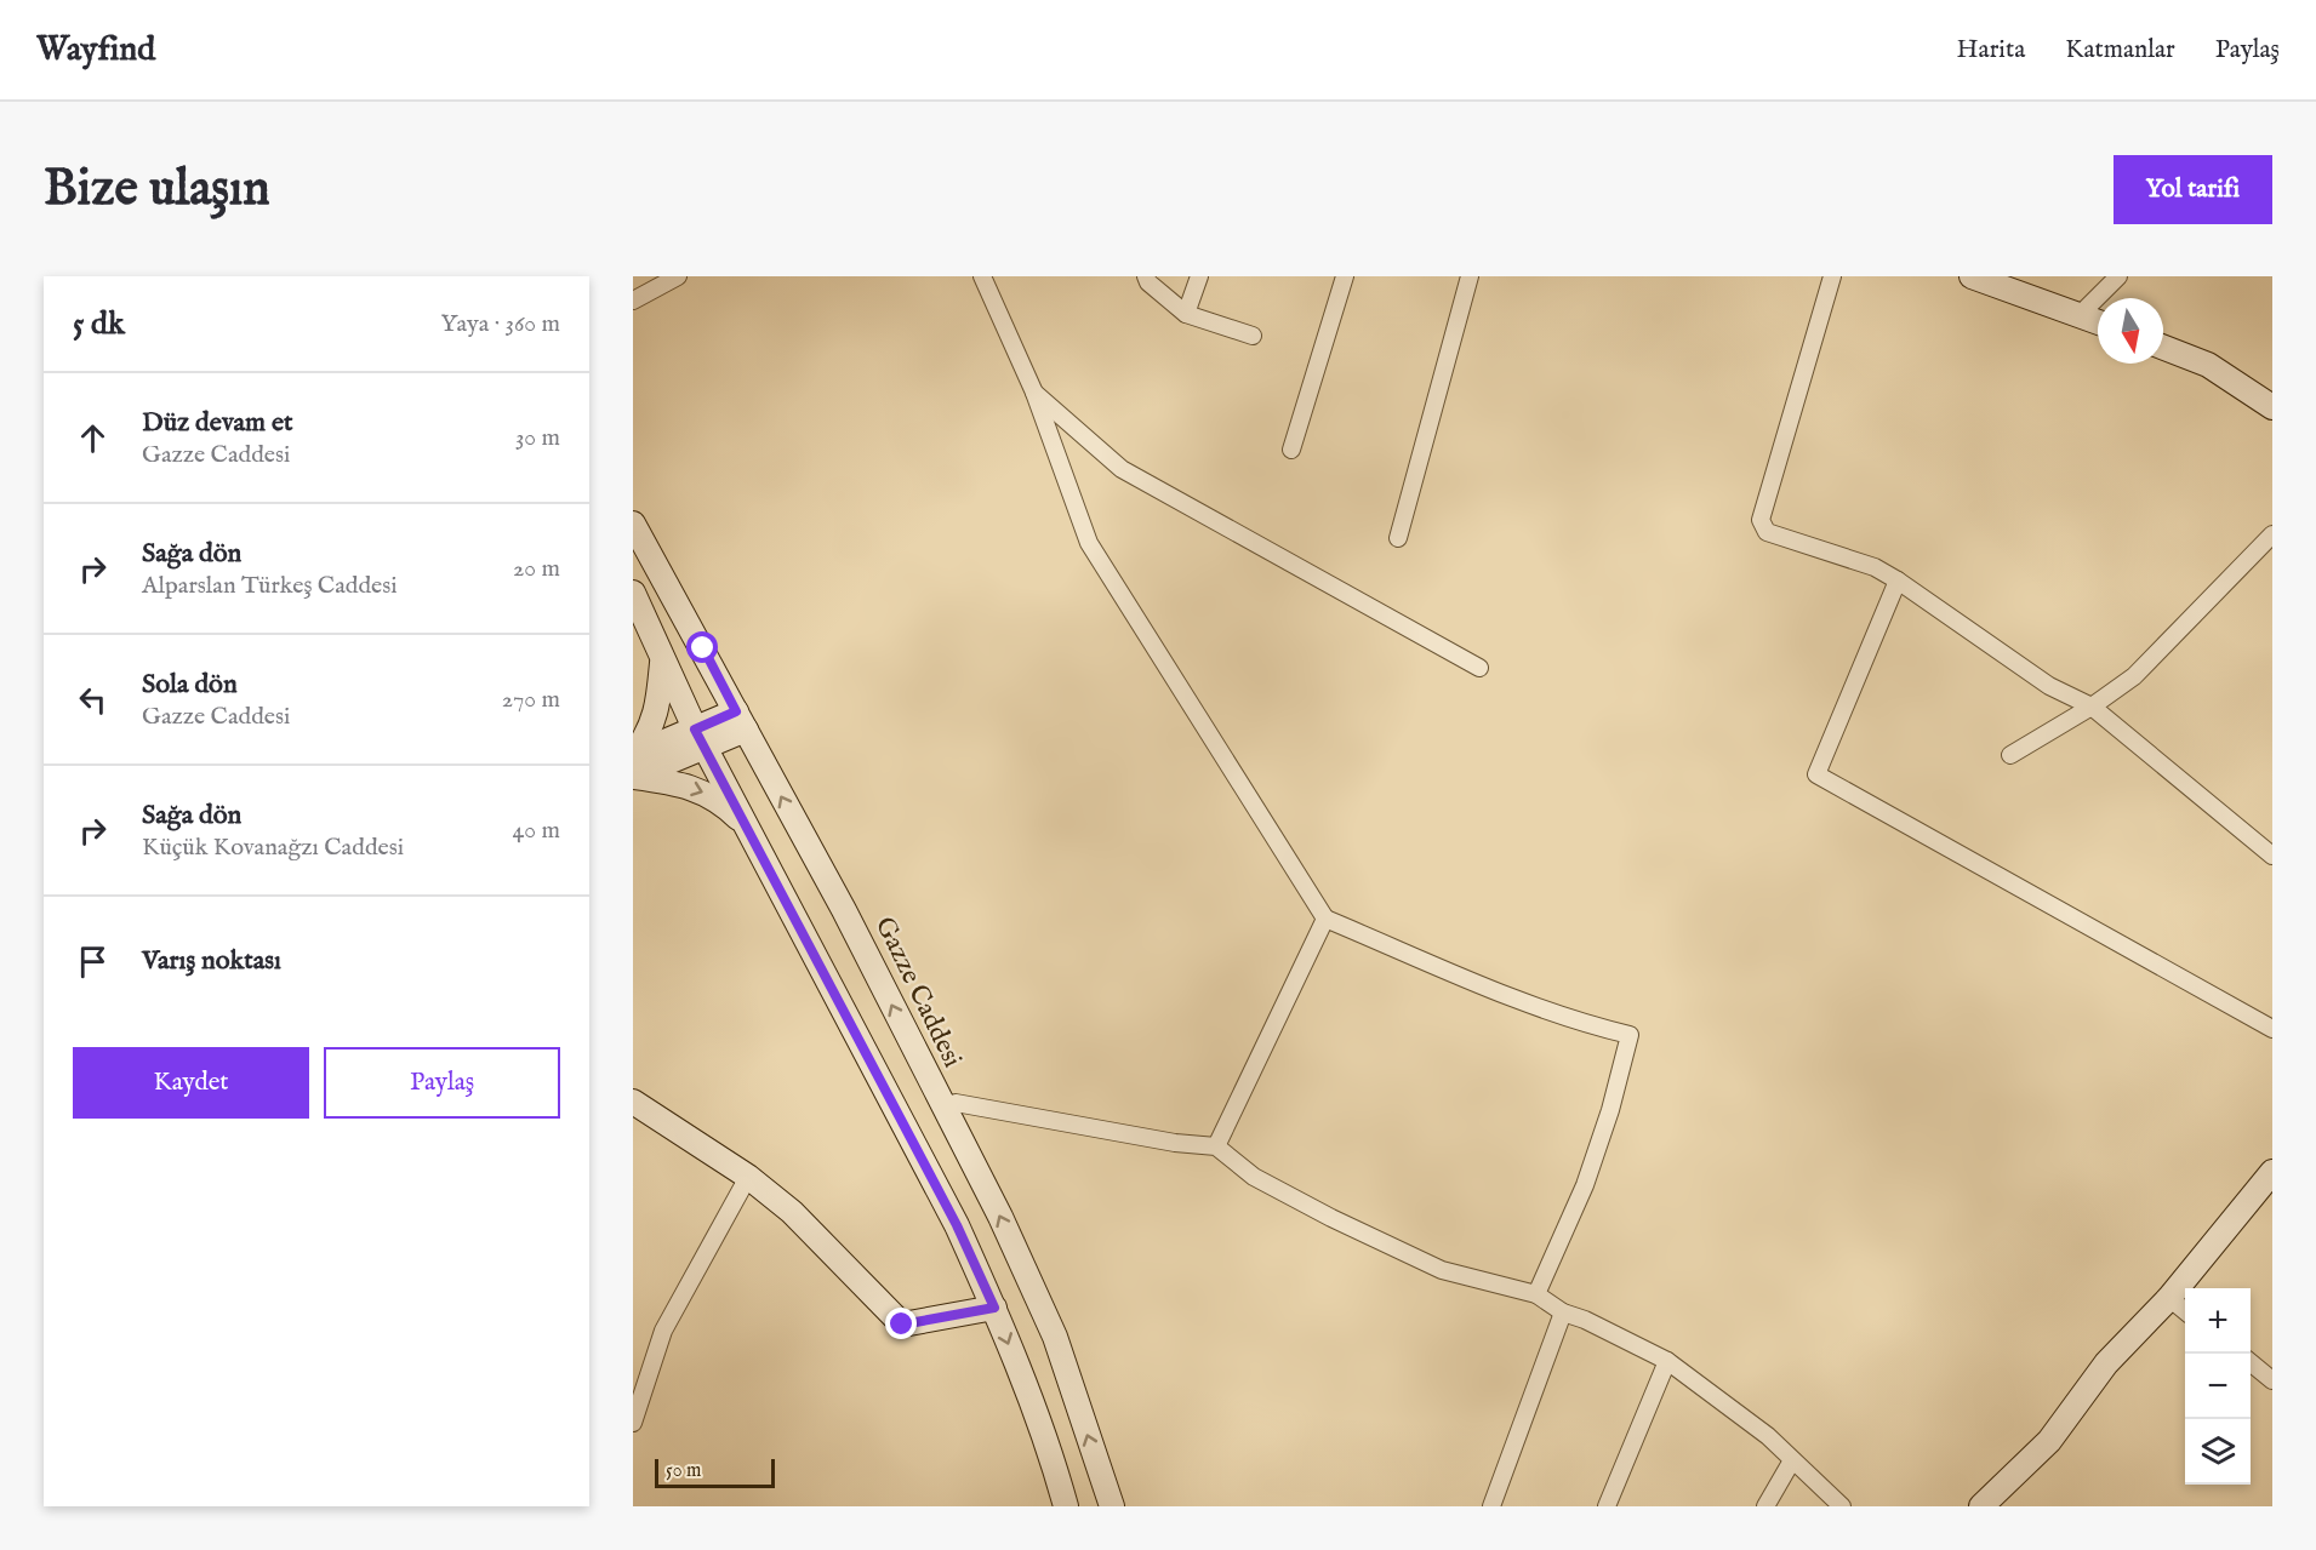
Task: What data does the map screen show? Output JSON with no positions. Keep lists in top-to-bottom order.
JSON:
{
  "streets": {
    "main road": ["Gazze Caddesi"]
  },
  "scale_bar": "50 m",
  "north": "bottom",
  "page": {
    "header": "Wayfind",
    "nav": ["Harita", "Katmanlar", "Paylaş"],
    "buttons": [
      "Yol tarifi",
      ["Kaydet", "Paylaş"]
    ],
    "title": "Bize ulaşın",
    "heading": ["5 dk", "Yaya · 360 m"],
    "list": [
      ["Düz devam et", "Gazze Caddesi", "30 m"],
      ["Sağa dön", "Alparslan Türkeş Caddesi", "20 m"],
      ["Sola dön", "Gazze Caddesi", "270 m"],
      ["Sağa dön", "Küçük Kovanağzı Caddesi", "40 m"],
      "Varış noktası"
    ],
    "map_buttons": ["+", "−"],
    "scale": "50 m"
  }
}
